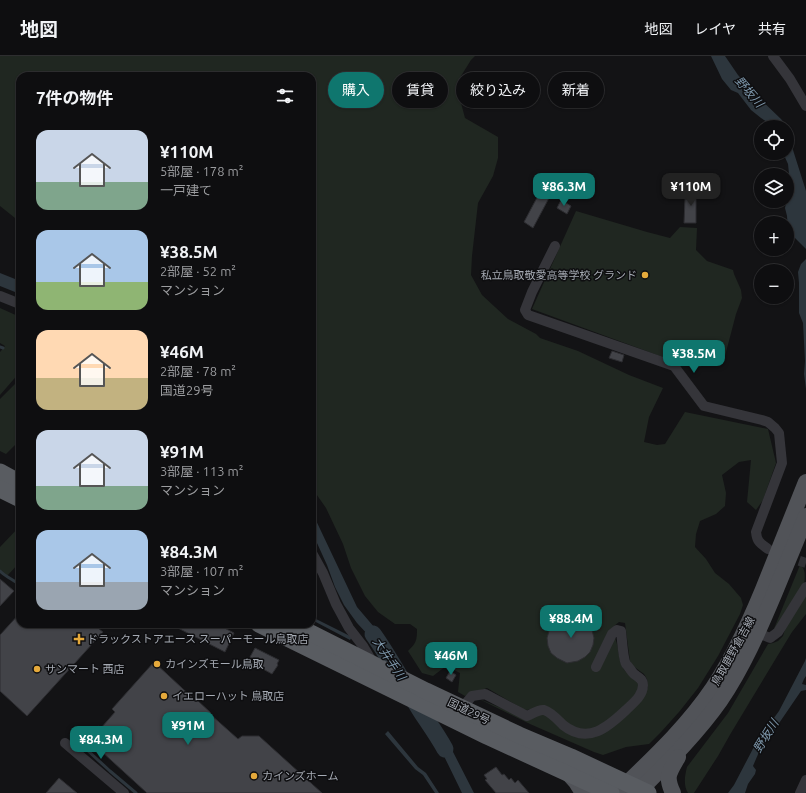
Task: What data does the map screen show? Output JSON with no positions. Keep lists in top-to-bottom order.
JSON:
{
  "streets": {
    "highway": ["国道29号"],
    "main road": ["鳥取鹿野倉吉線"]
  },
  "crossings": [
    ["鳥取鹿野倉吉線", "国道29号"]
  ],
  "water": ["野坂川", "大井手川"],
  "places": {
    "other": [
      "私立鳥取敬愛高等学校 グランド",
      "カインズモール鳥取",
      "サンマート 西店",
      "イエローハット 鳥取店",
      "カインズホーム"
    ],
    "health": ["ドラックストアエース スーパーモール鳥取店"]
  },
  "page": {
    "header": "地図",
    "nav": ["地図", "レイヤ", "共有"],
    "chip": [
      "購入",
      "賃貸",
      "絞り込み",
      "新着"
    ],
    "heading": "7件の物件",
    "map_buttons": ["+", "−"],
    "list": [
      {
        "name": "¥110M",
        "note": "5部屋 · 178 m² · 一戸建て"
      },
      {
        "name": "¥38.5M",
        "note": "2部屋 · 52 m² · マンション"
      },
      {
        "name": "¥46M",
        "note": "2部屋 · 78 m² · 国道29号"
      },
      {
        "name": "¥91M",
        "note": "3部屋 · 113 m² · マンション"
      },
      {
        "name": "¥84.3M",
        "note": "3部屋 · 107 m² · マンション"
      }
    ],
    "price": [
      "¥86.3M",
      "¥110M",
      "¥38.5M",
      "¥88.4M",
      "¥46M",
      "¥91M",
      "¥84.3M"
    ]
  }
}
